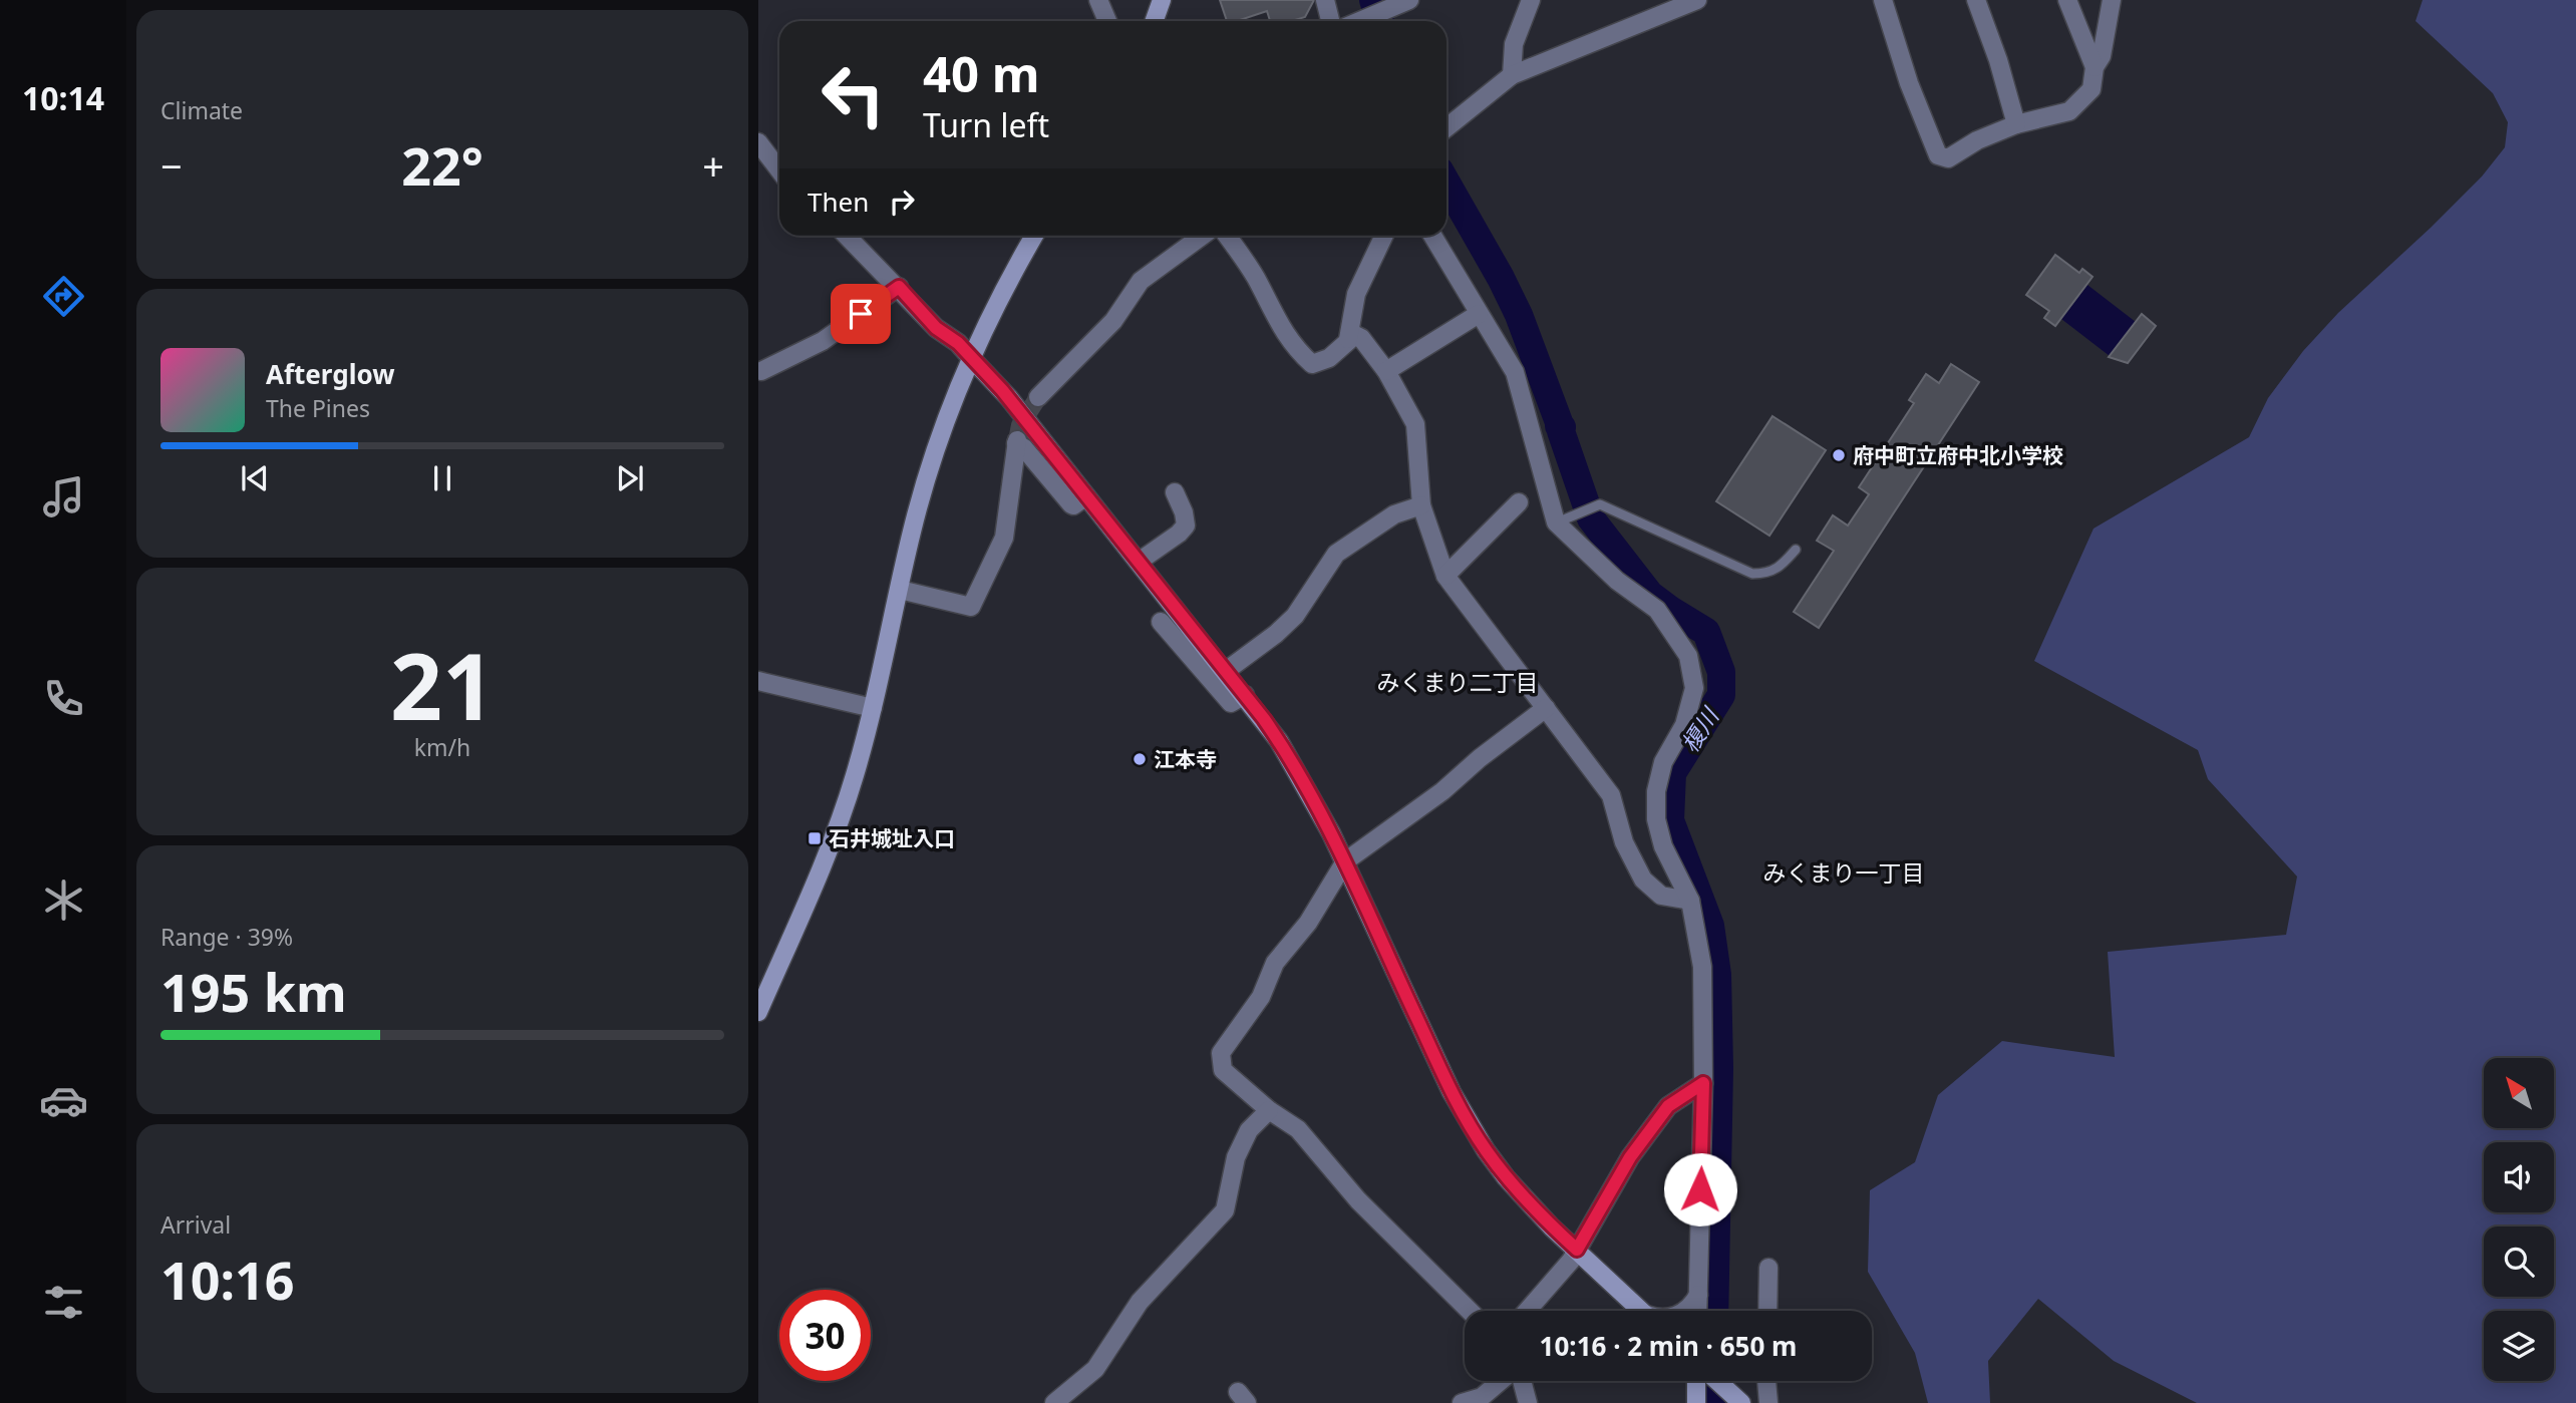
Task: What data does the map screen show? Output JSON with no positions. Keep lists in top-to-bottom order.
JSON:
{
  "districts": ["みくまり二丁目", "みくまり一丁目"],
  "water": ["榎川"],
  "places": {
    "other": ["府中町立府中北小学校", "江本寺"],
    "transit": ["石井城址入口"]
  },
  "north": "top left",
  "page": {
    "tabs": "10:14",
    "tile": [
      "Climate",
      ["21", "km/h"],
      ["Range · 39%", "195 km"],
      ["Arrival", "10:16"]
    ],
    "turn": ["40 m", "Turn left"],
    "heat": ["−", "22°", "+"],
    "then": "Then",
    "song": ["Afterglow", "The Pines"],
    "limit": "30",
    "trip": "10:16 · 2 min · 650 m"
  }
}
